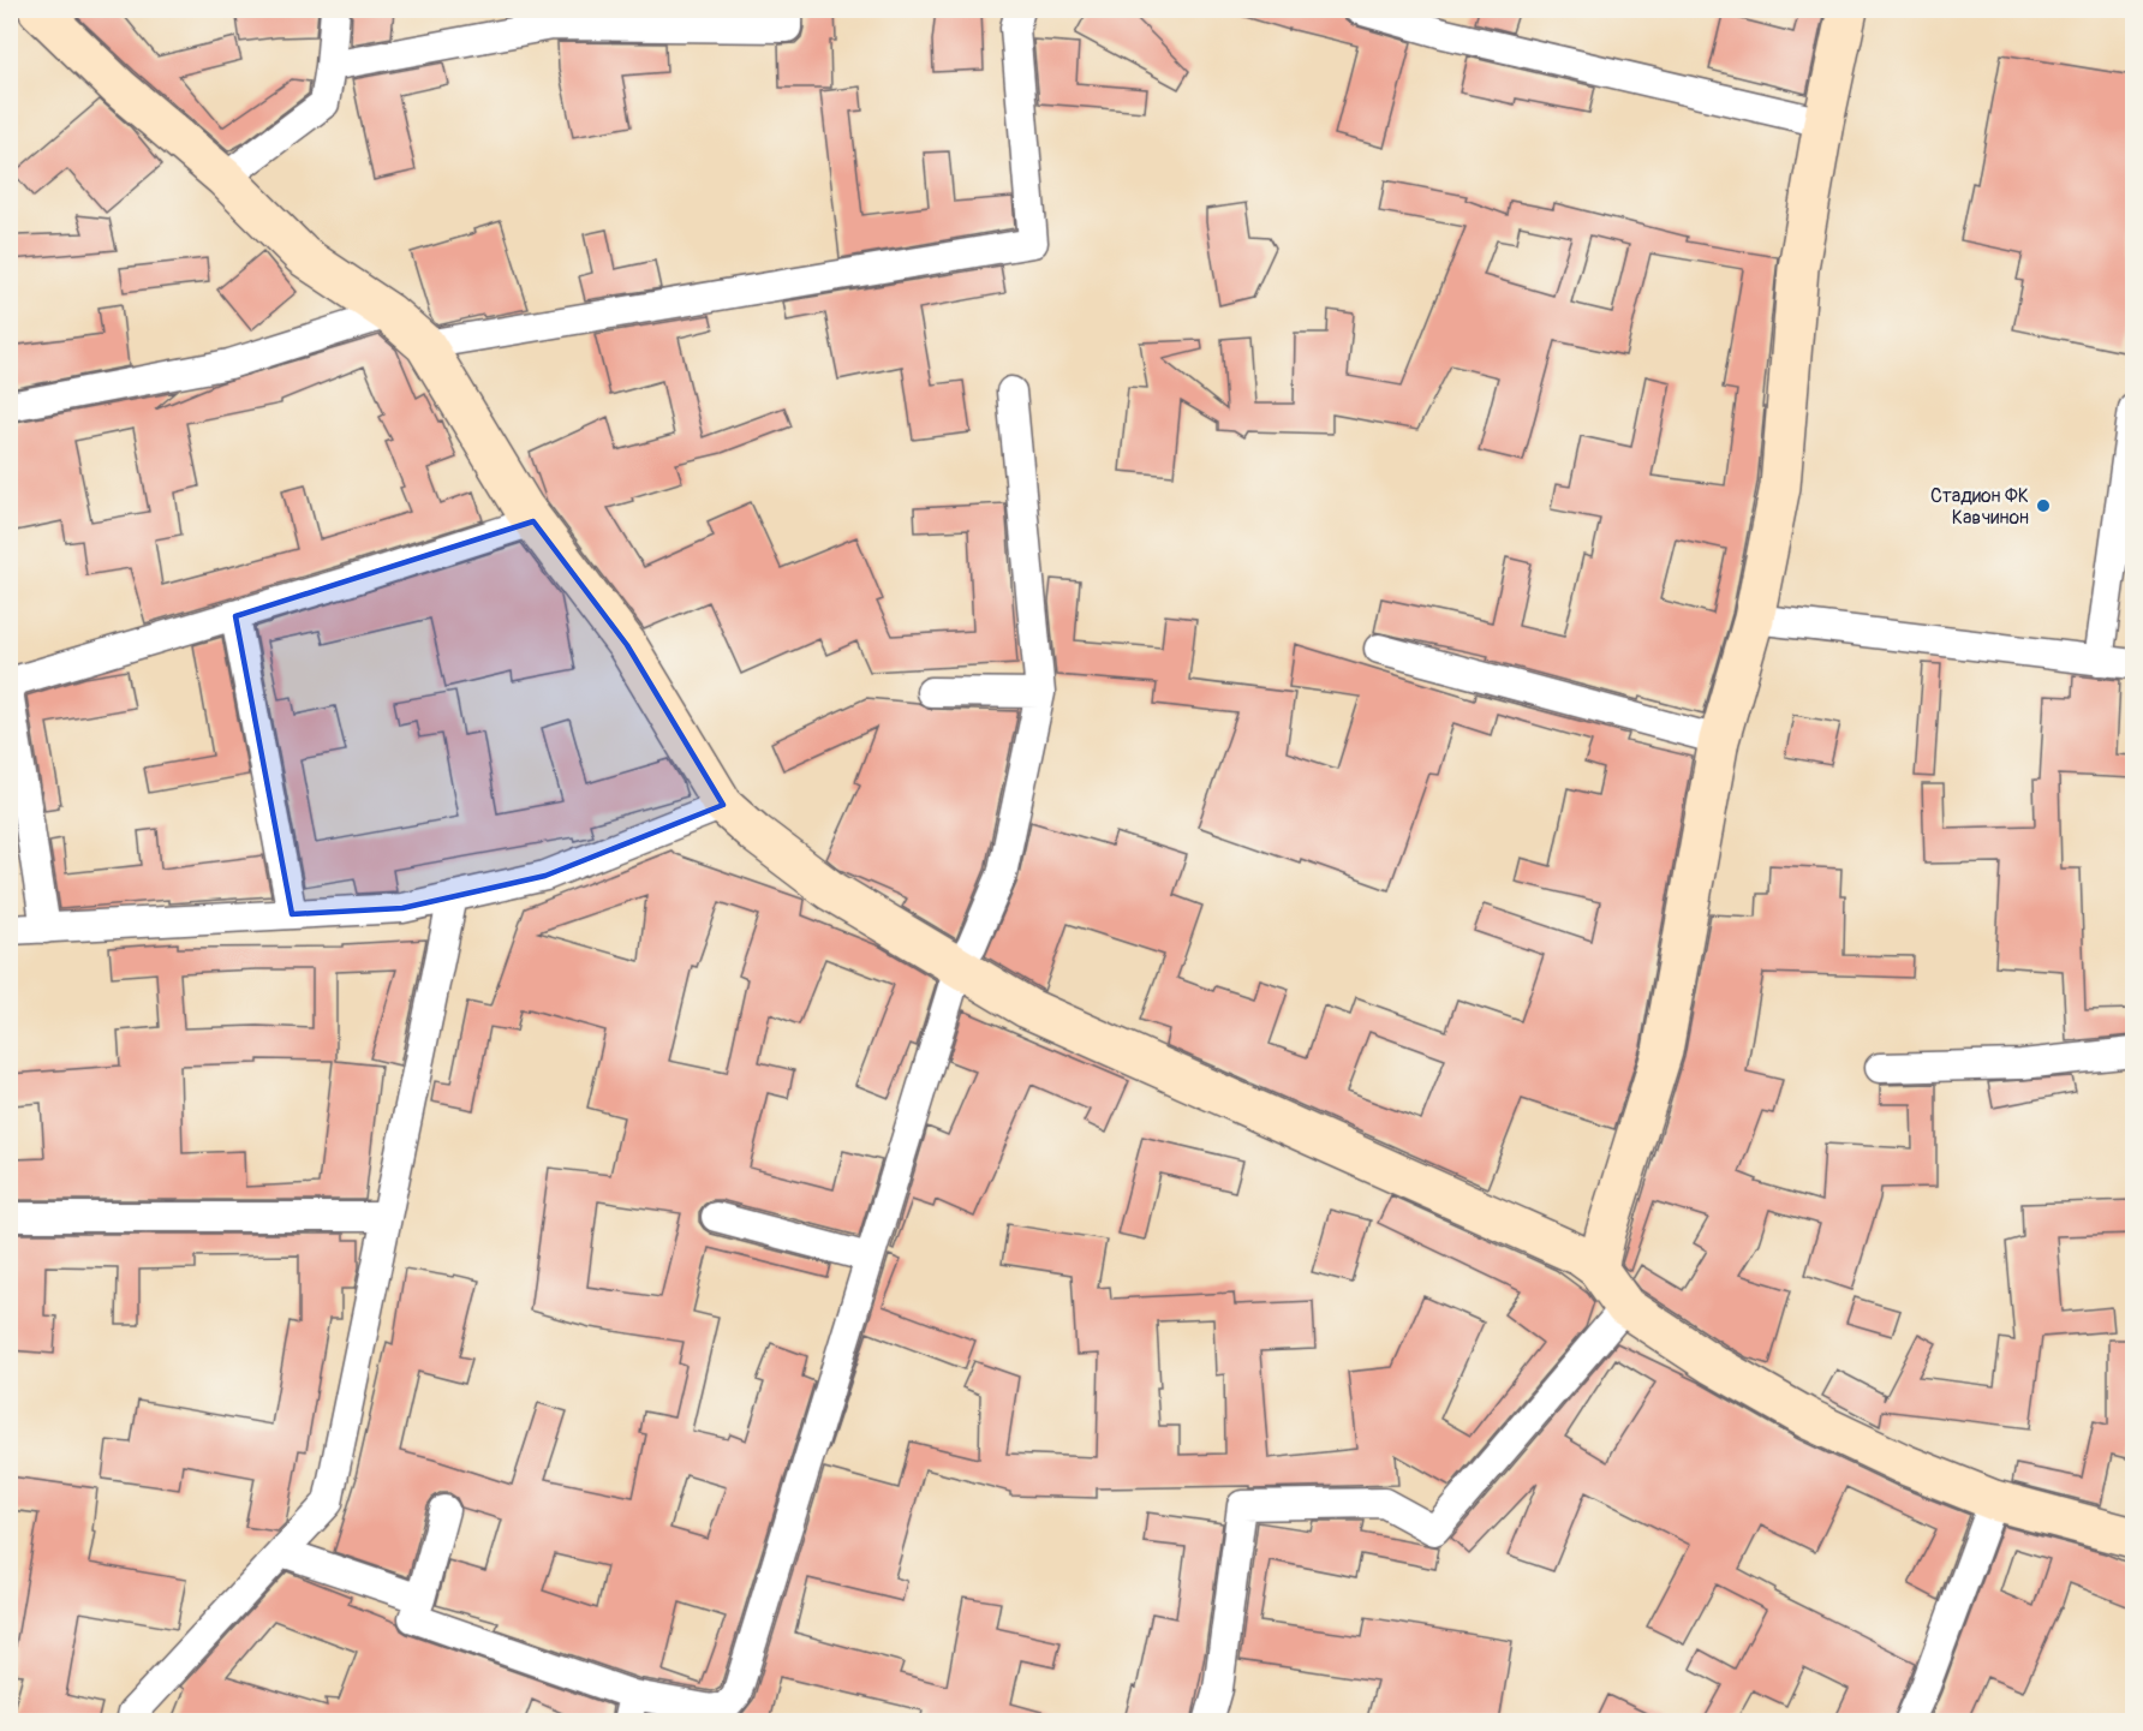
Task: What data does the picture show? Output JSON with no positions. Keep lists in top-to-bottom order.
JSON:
{
  "places": ["Стадион ФК Кавчинон"]
}
